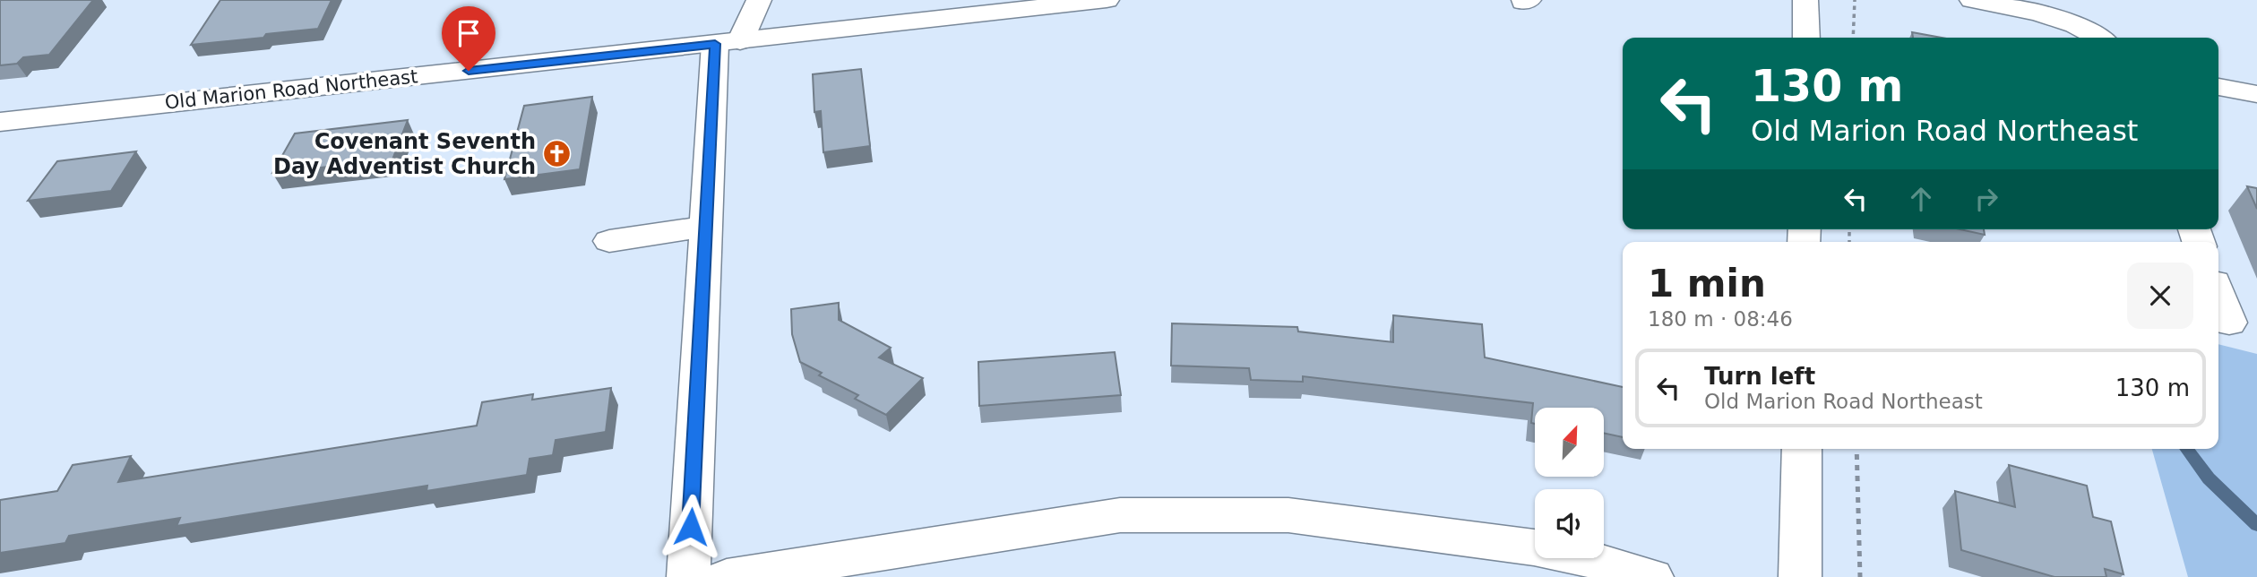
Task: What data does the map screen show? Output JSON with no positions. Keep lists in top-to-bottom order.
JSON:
{
  "streets": {
    "street": ["Old Marion Road Northeast"]
  },
  "places": {
    "church": ["Covenant Seventh Day Adventist Church"]
  },
  "north": "top right",
  "page": {
    "turn": ["130 m", "Old Marion Road Northeast"],
    "heading": ["1 min", "180 m · 08:46"],
    "list": [
      {
        "name": "Turn left",
        "note": "Old Marion Road Northeast",
        "value": "130 m"
      }
    ]
  }
}
